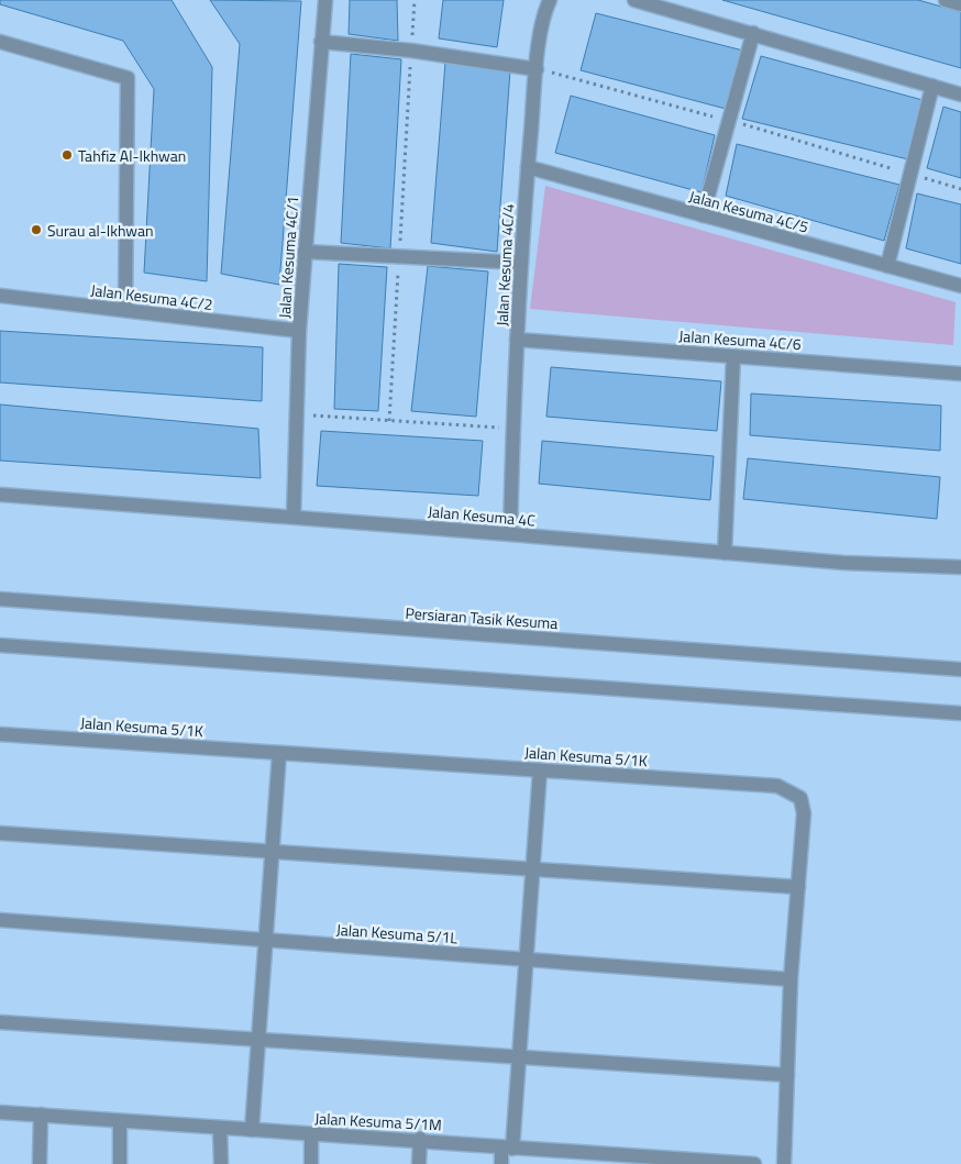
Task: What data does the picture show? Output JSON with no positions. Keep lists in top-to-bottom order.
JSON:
{
  "streets": {
    "street": [
      "Jalan Kesuma 4C/5",
      "Jalan Kesuma 4C/1",
      "Jalan Kesuma 4C/4",
      "Jalan Kesuma 4C/2",
      "Jalan Kesuma 4C/6",
      "Jalan Kesuma 4C",
      "Persiaran Tasik Kesuma",
      "Jalan Kesuma 5/1K",
      "Jalan Kesuma 5/1L",
      "Jalan Kesuma 5/1M"
    ]
  },
  "crossings": [
    ["Jalan Kesuma 4C/5", "Jalan Kesuma 4C/4"],
    ["Jalan Kesuma 4C/1", "Jalan Kesuma 4C/2"],
    ["Jalan Kesuma 4C/1", "Jalan Kesuma 4C"],
    ["Jalan Kesuma 4C/4", "Jalan Kesuma 4C/6"],
    ["Jalan Kesuma 4C/4", "Jalan Kesuma 4C"],
    ["Jalan Kesuma 5/1K", "Jalan Kesuma 5/1L"]
  ],
  "places": ["Tahfiz Al-Ikhwan", "Surau al-Ikhwan"]
}
